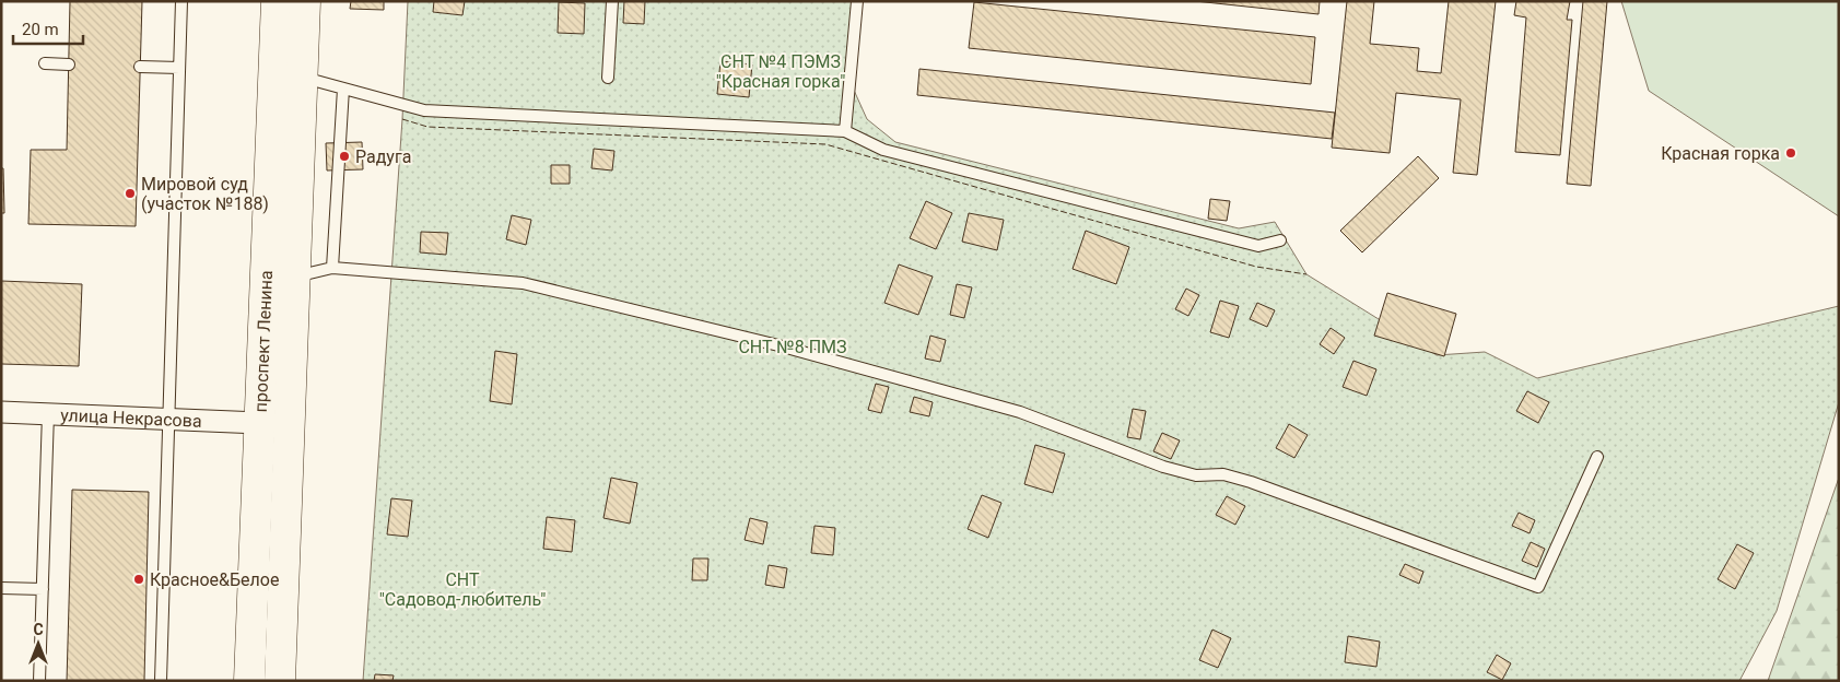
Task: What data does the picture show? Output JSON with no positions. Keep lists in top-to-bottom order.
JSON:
{
  "streets": {
    "main road": ["проспект Ленина"],
    "street": ["улица Некрасова"]
  },
  "crossings": [
    ["проспект Ленина", "улица Некрасова"]
  ],
  "parks": ["СНТ №4 ПЭМЗ \"Красная горка\"", "СНТ №8 ПМЗ", "СНТ \"Садовод-любитель\""],
  "places": [
    "Красная горка",
    "Радуга",
    "Мировой суд (участок №188)",
    "Красное&Белое"
  ],
  "scale_bar": "20 m",
  "north": "top"
}
